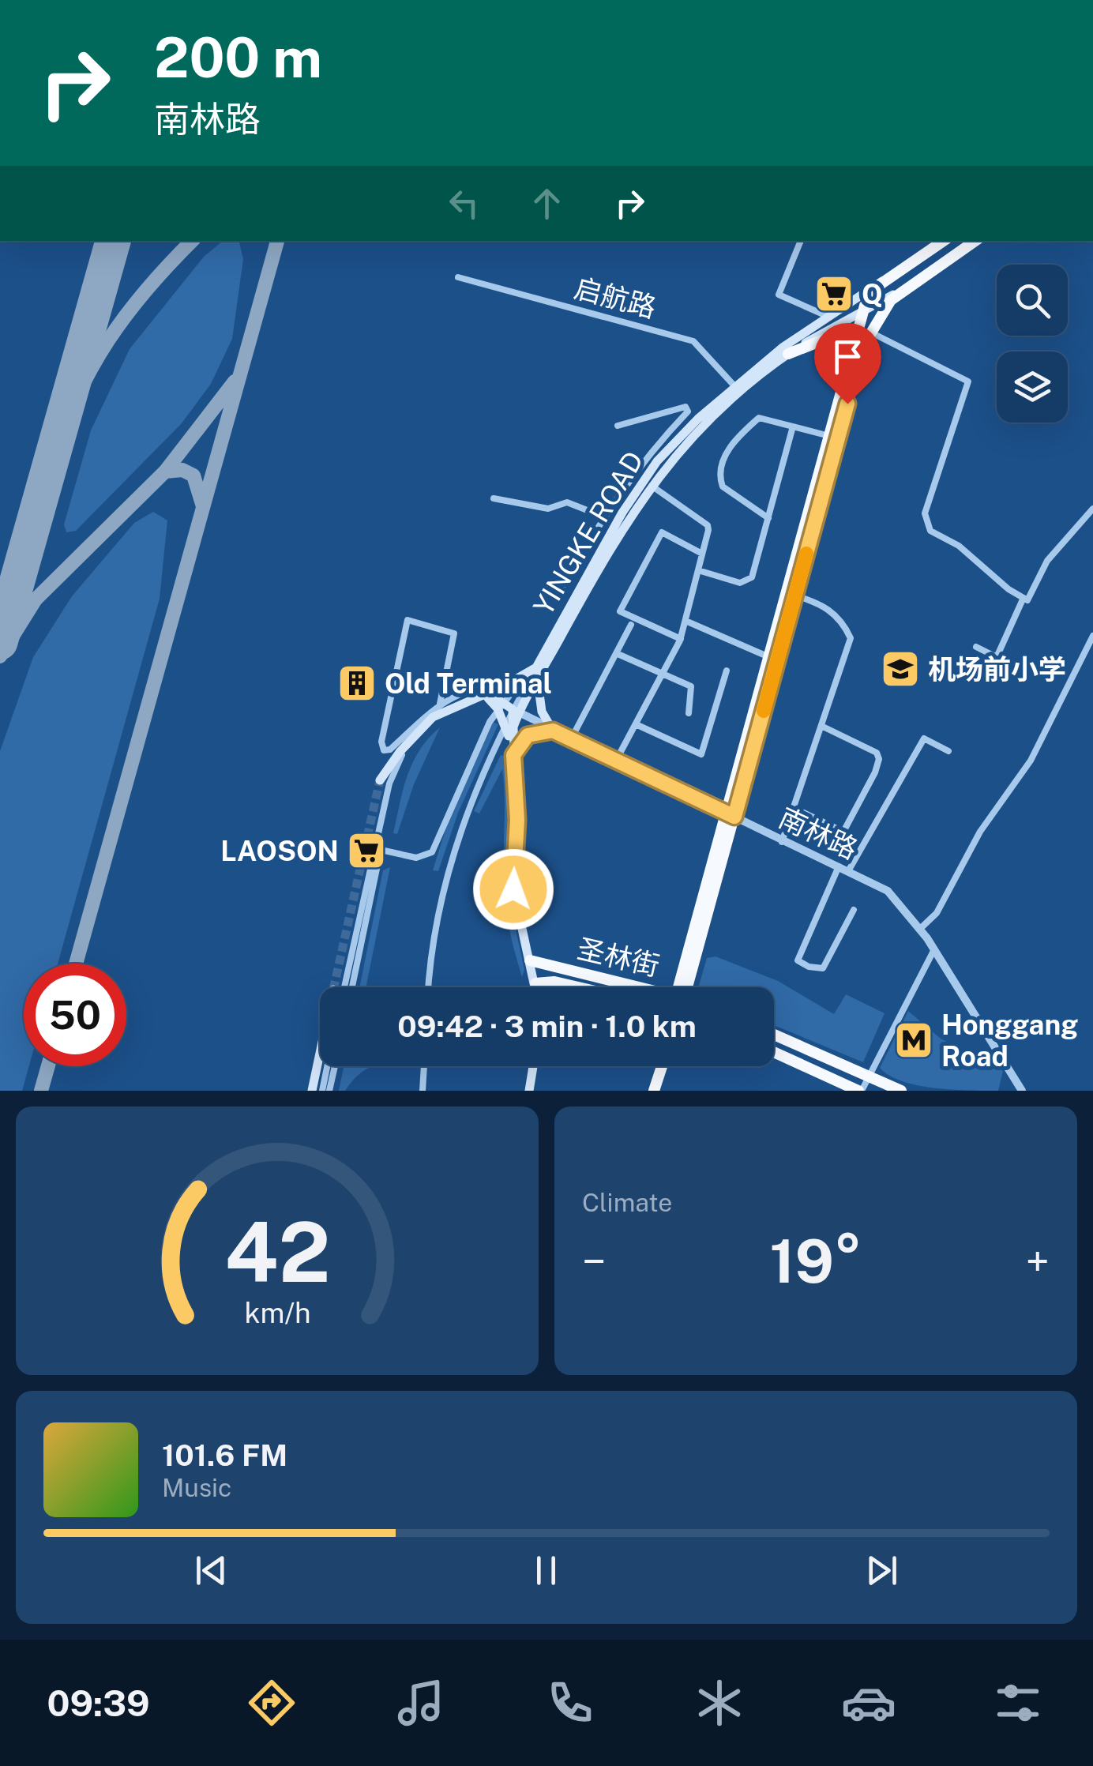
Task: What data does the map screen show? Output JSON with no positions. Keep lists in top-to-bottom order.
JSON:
{
  "streets": {
    "highway": ["YINGKE ROAD", "圣林街"],
    "street": ["启航路", "南林路"]
  },
  "crossings": [
    ["启航路", "YINGKE ROAD"],
    ["YINGKE ROAD", "南林路"]
  ],
  "places": {
    "supermarket": ["Q", "LAOSON"],
    "school or university": ["机场前小学"],
    "building": ["Old Terminal"],
    "metro station": ["Honggang Road"]
  },
  "page": {
    "turn": ["200 m", "南林路"],
    "limit": "50",
    "trip": "09:42 · 3 min · 1.0 km",
    "tile": "Climate",
    "heat": ["−", "19°", "+"],
    "song": ["101.6 FM", "Music"],
    "tabs": "09:39",
    "gauge": ["42", "km/h"]
  }
}
